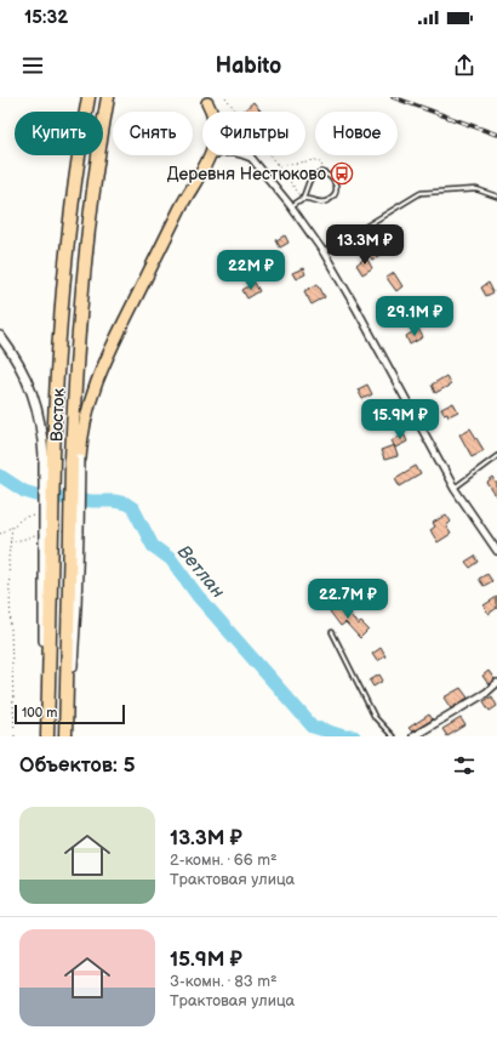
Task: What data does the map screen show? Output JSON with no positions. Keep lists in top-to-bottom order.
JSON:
{
  "streets": {
    "highway": ["Восток"]
  },
  "water": ["Ветлан"],
  "places": {
    "bus stop": ["Деревня Нестюково"]
  },
  "scale_bar": "100 m",
  "page": {
    "status": "15:32",
    "header": "Habito",
    "chip": [
      "Купить",
      "Снять",
      "Фильтры",
      "Новое"
    ],
    "price": [
      "13.3M ₽",
      "22M ₽",
      "29.1M ₽",
      "15.9M ₽",
      "22.7M ₽"
    ],
    "scale": "100 m",
    "heading": "Объектов: 5",
    "list": [
      {
        "name": "13.3M ₽",
        "note": "2-комн. · 66 m² · Трактовая улица"
      },
      {
        "name": "15.9M ₽",
        "note": "3-комн. · 83 m² · Трактовая улица"
      }
    ]
  }
}
